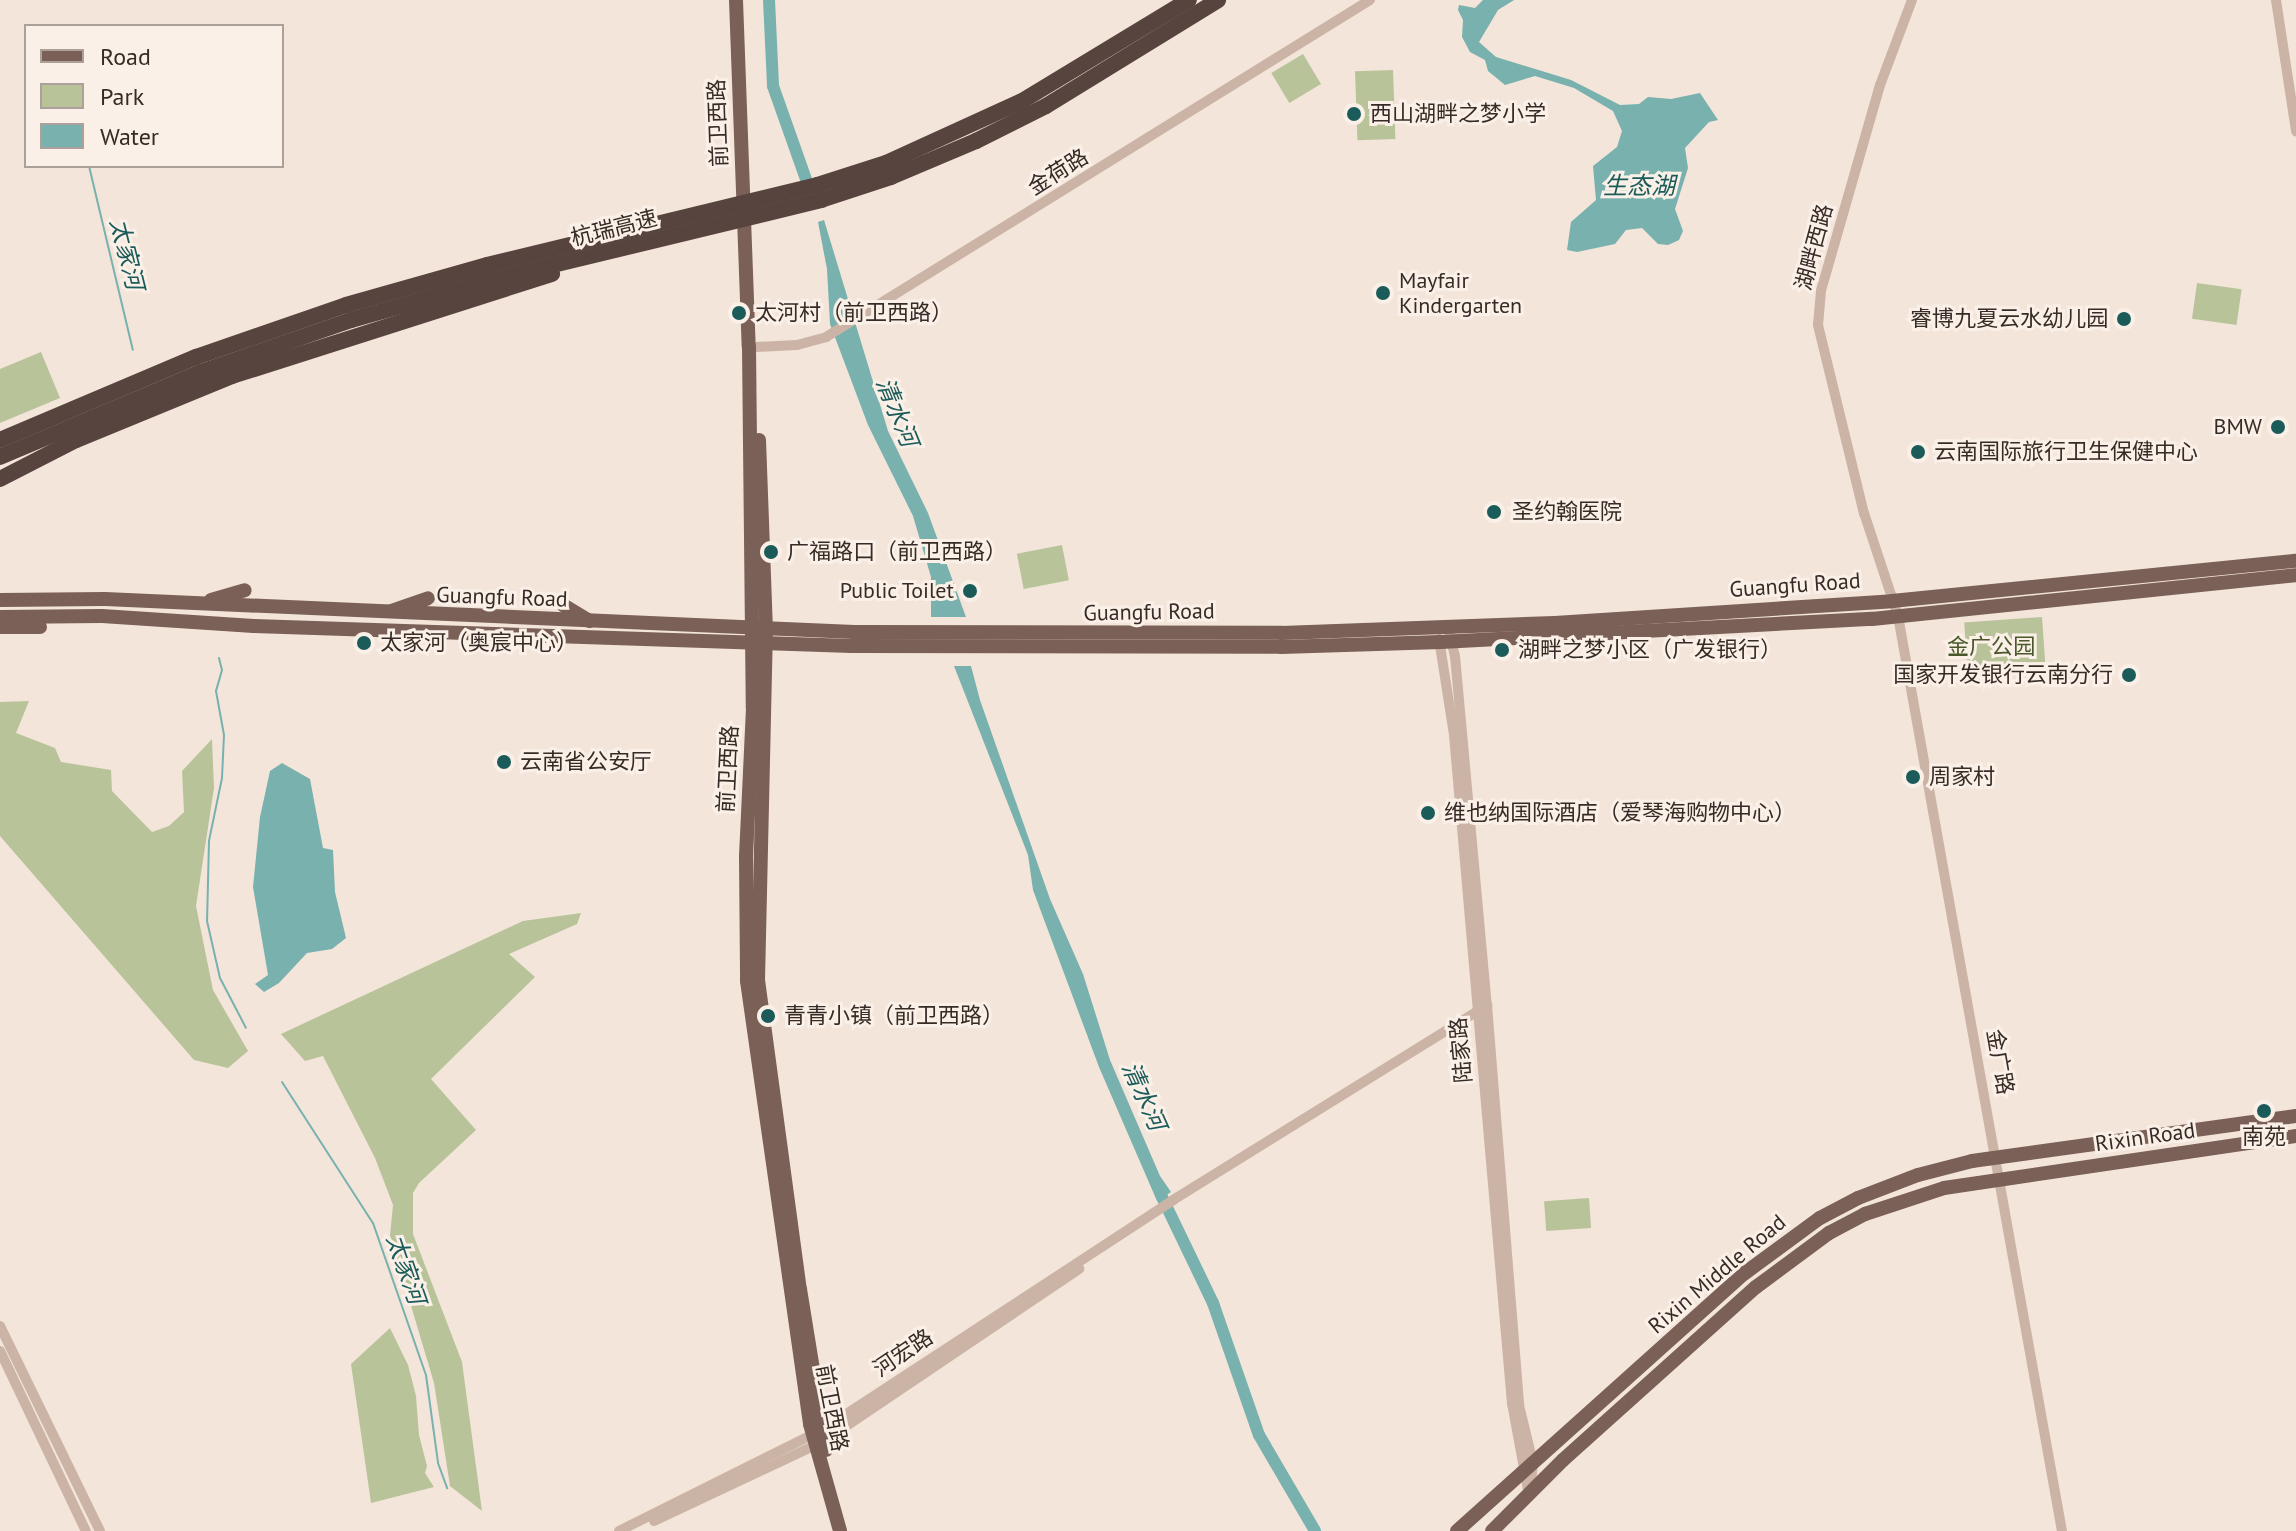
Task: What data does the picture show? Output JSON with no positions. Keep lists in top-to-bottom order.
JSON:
{
  "streets": {
    "highway": ["杭瑞高速"],
    "main road": [
      "前卫西路",
      "Guangfu Road",
      "Rixin Road",
      "Rixin Middle Road"
    ],
    "street": [
      "金荷路",
      "湖畔西路",
      "陆家路",
      "金广路",
      "河宏路"
    ]
  },
  "crossings": [
    ["前卫西路", "金荷路"],
    ["前卫西路", "Guangfu Road"],
    ["前卫西路", "河宏路"],
    ["湖畔西路", "Guangfu Road"],
    ["湖畔西路", "金广路"],
    ["Guangfu Road", "陆家路"],
    ["Guangfu Road", "金广路"],
    ["陆家路", "Rixin Middle Road"],
    ["陆家路", "河宏路"],
    ["金广路", "Rixin Road"],
    ["金广路", "Rixin Middle Road"],
    ["Rixin Road", "Rixin Middle Road"]
  ],
  "water": ["生态湖", "太家河", "清水河"],
  "parks": ["金广公园"],
  "places": [
    "西山湖畔之梦小学",
    "Mayfair Kindergarten",
    "太河村（前卫西路）",
    "睿博九夏云水幼儿园",
    "BMW",
    "云南国际旅行卫生保健中心",
    "圣约翰医院",
    "广福路口（前卫西路）",
    "Public Toilet",
    "太家河（奥宸中心）",
    "湖畔之梦小区（广发银行）",
    "国家开发银行云南分行",
    "云南省公安厅",
    "周家村",
    "维也纳国际酒店（爱琴海购物中心）",
    "青青小镇（前卫西路）",
    "南苑"
  ],
  "legend": ["Road", "Park", "Water"]
}
